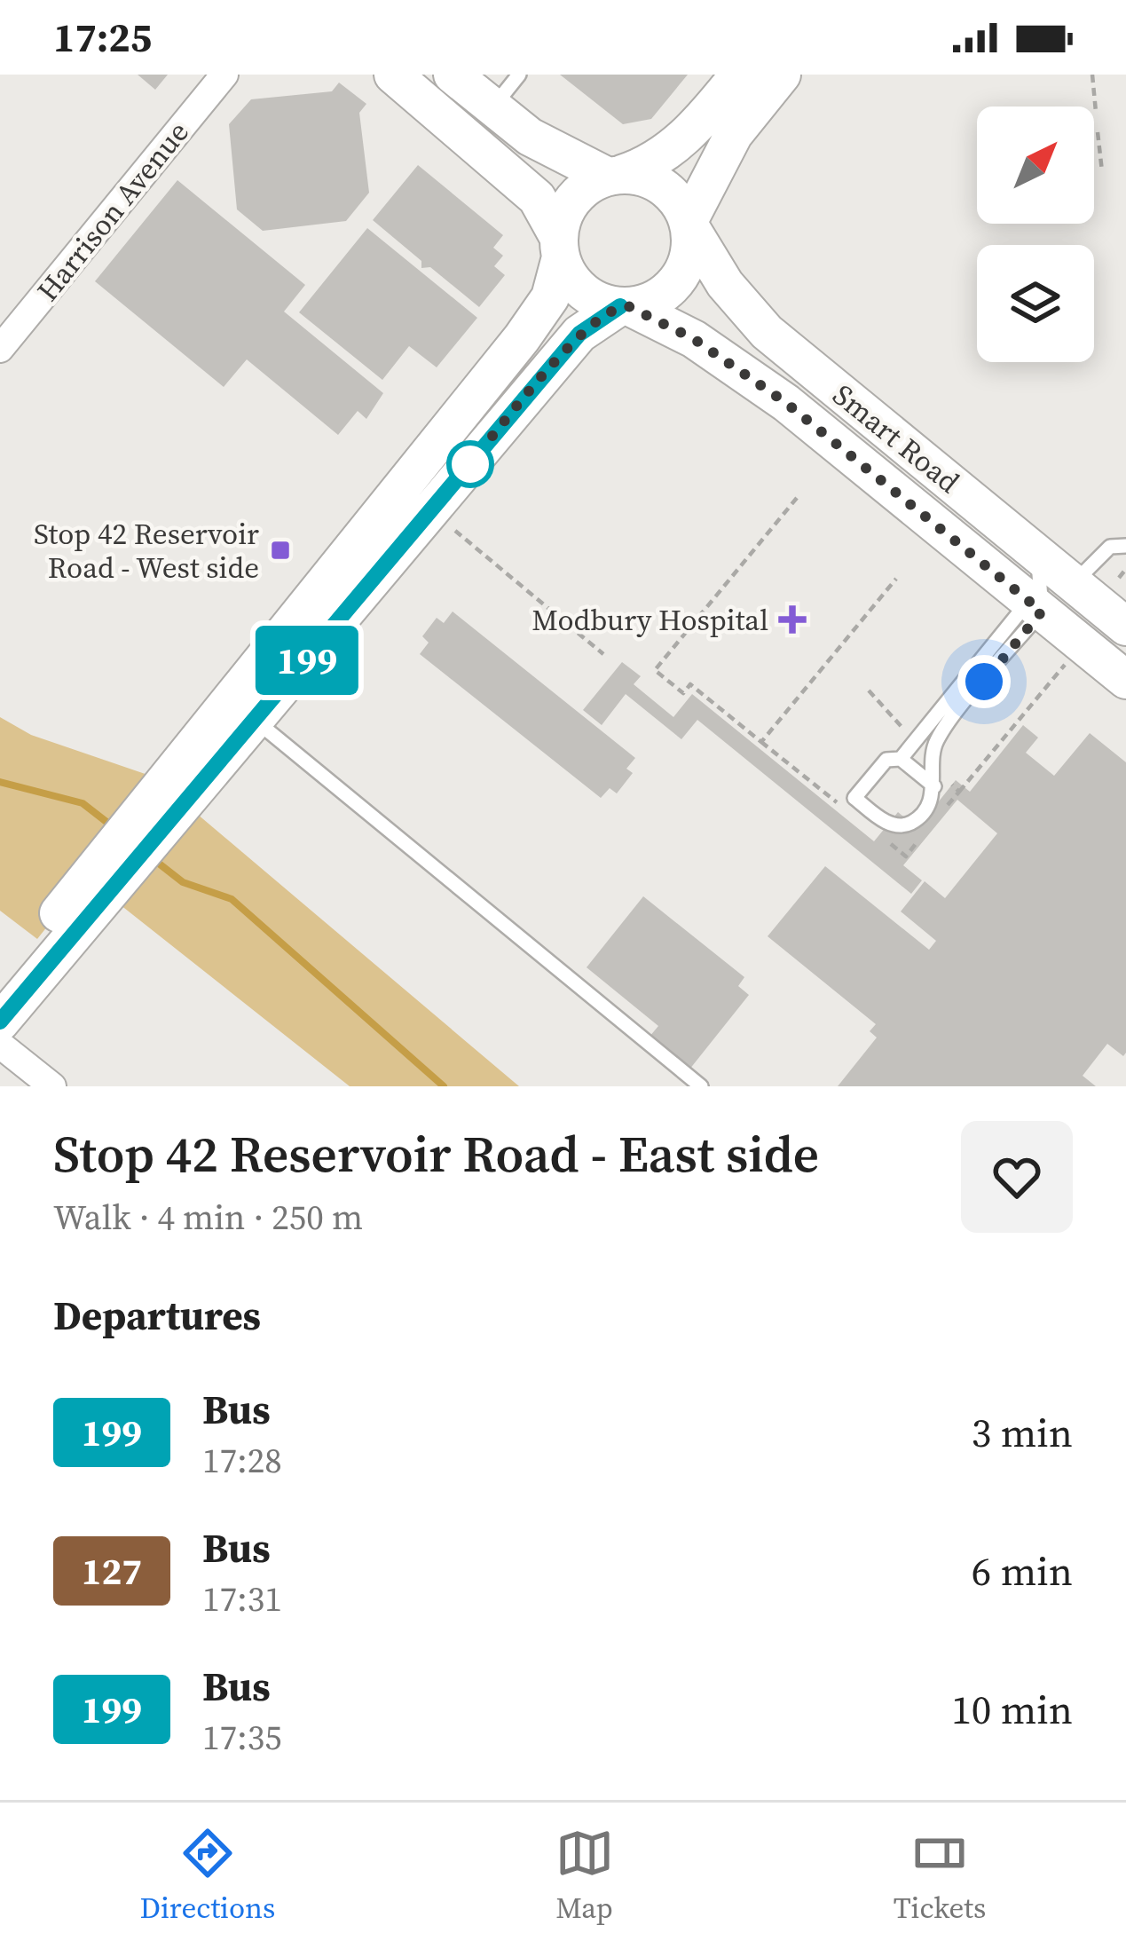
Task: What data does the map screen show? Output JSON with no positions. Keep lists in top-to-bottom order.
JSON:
{
  "streets": {
    "main road": ["Smart Road"],
    "street": ["Harrison Avenue"]
  },
  "places": {
    "transit": ["Stop 42 Reservoir Road - West side"],
    "health": ["Modbury Hospital"]
  },
  "lines": ["bus line 199"],
  "north": "top right",
  "page": {
    "status": "17:25",
    "on_map": "199",
    "heading": [
      ["Stop 42 Reservoir Road - East side", "Walk · 4 min · 250 m"],
      "Departures"
    ],
    "list": [
      {
        "mark": "199",
        "name": "Bus",
        "note": "17:28",
        "value": "3 min"
      },
      {
        "mark": "127",
        "name": "Bus",
        "note": "17:31",
        "value": "6 min"
      },
      {
        "mark": "199",
        "name": "Bus",
        "note": "17:35",
        "value": "10 min"
      }
    ],
    "tabs": ["Directions", "Map", "Tickets"]
  }
}
